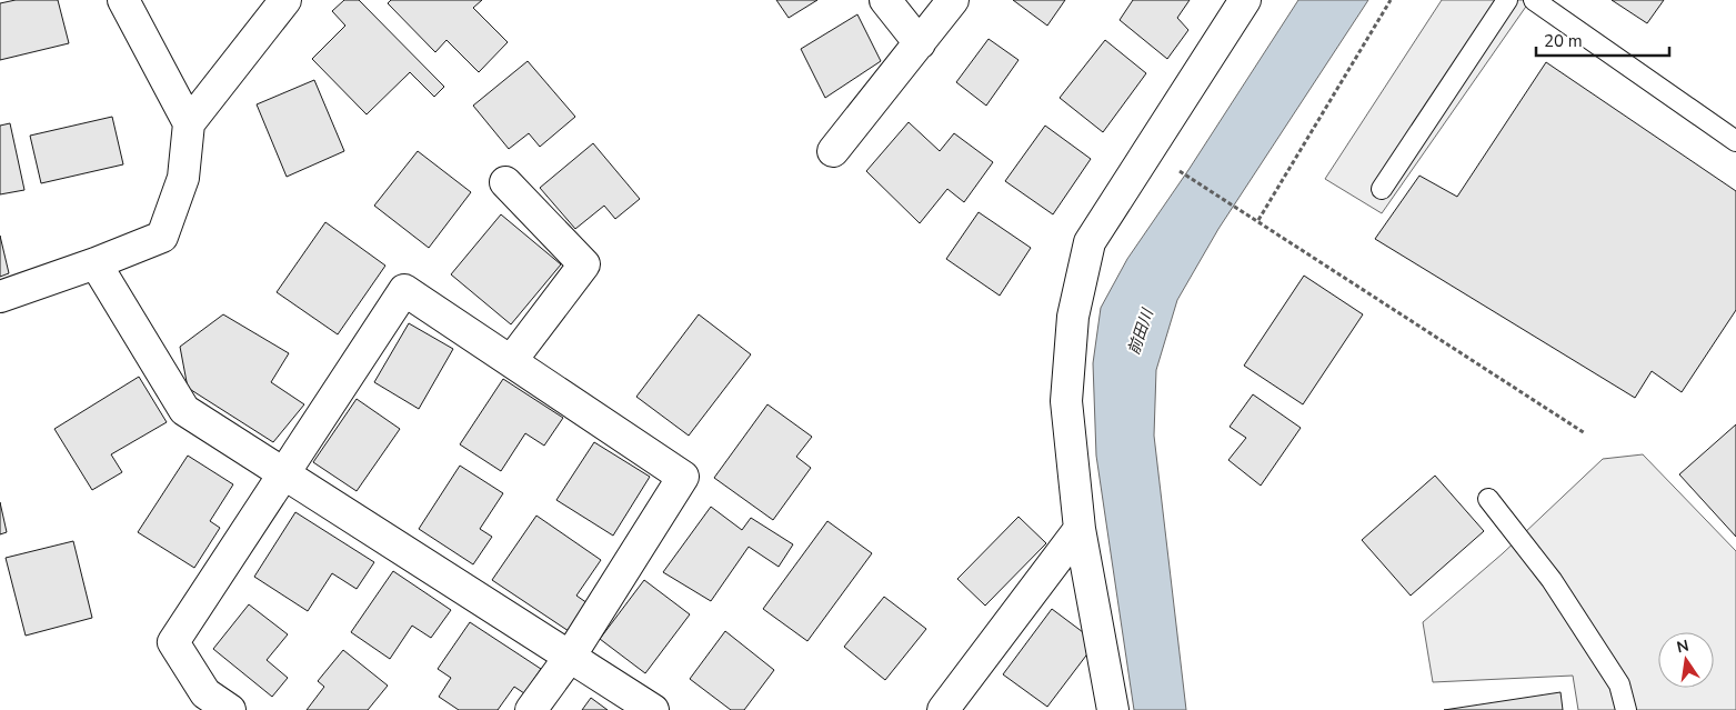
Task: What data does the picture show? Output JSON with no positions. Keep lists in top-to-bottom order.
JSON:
{
  "water": ["前田川"],
  "scale_bar": "20 m",
  "north": "top"
}
